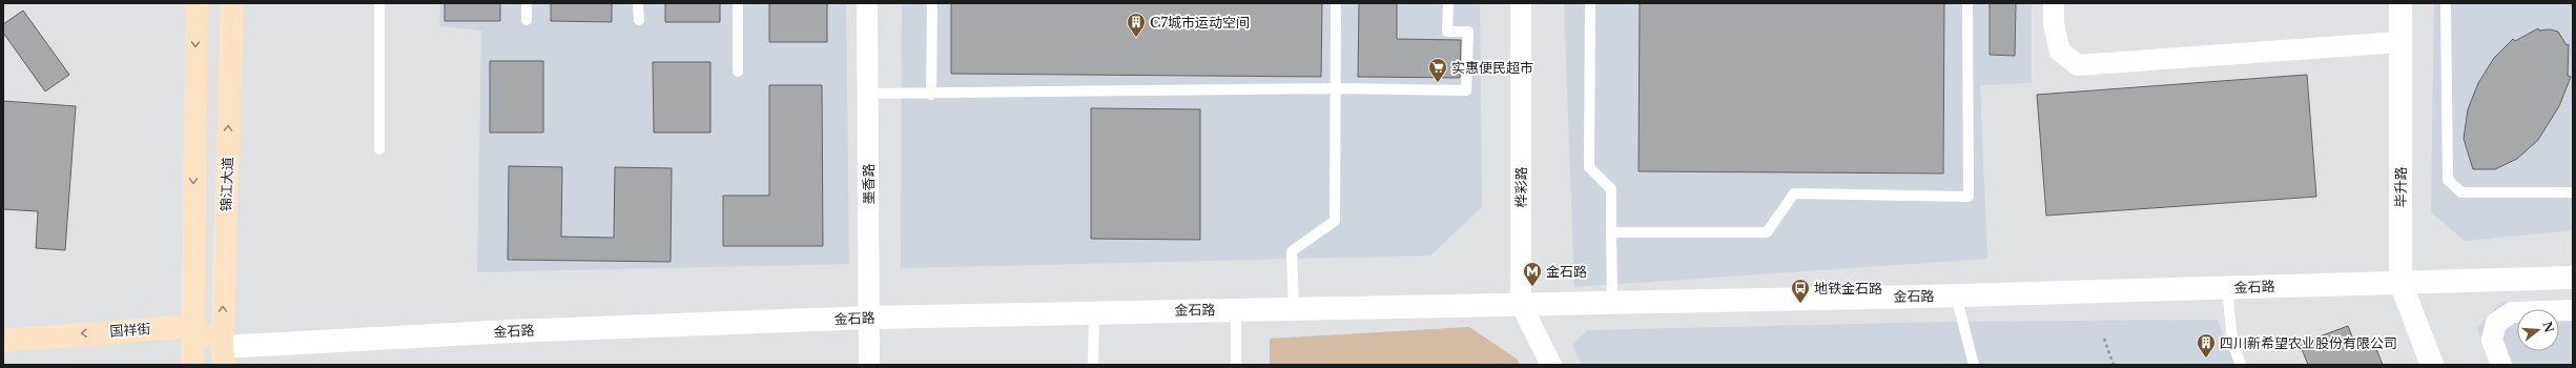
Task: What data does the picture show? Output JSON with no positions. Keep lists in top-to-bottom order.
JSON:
{
  "streets": {
    "main road": ["锦江大道", "国祥街"],
    "street": [
      "墨香路",
      "桦彩路",
      "毕升路",
      "金石路"
    ]
  },
  "crossings": [
    ["锦江大道", "金石路"],
    ["墨香路", "金石路"],
    ["桦彩路", "金石路"],
    ["毕升路", "金石路"]
  ],
  "one_way": ["国祥街"],
  "places": {
    "building": ["C7城市运动空间", "四川新希望农业股份有限公司"],
    "supermarket": ["实惠便民超市"],
    "metro station": ["金石路"],
    "bus stop": ["地铁金石路"]
  },
  "north": "right"
}
